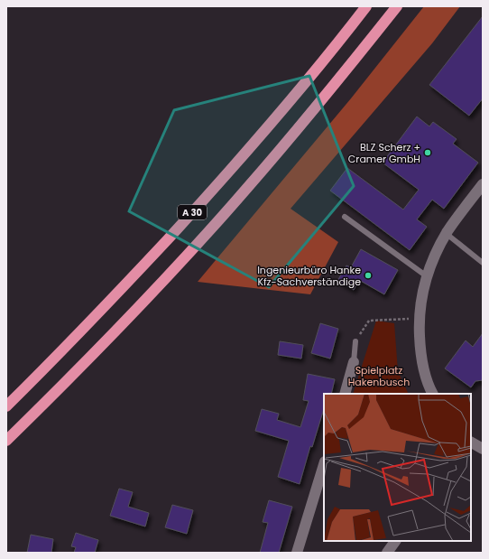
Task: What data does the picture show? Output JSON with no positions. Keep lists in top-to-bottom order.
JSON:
{
  "streets": {
    "highway": ["A 30"]
  },
  "parks": ["Spielplatz Hakenbusch"],
  "places": ["BLZ Scherz + Cramer GmbH", "Ingenieurbüro Hanke Kfz-Sachverständige"]
}
